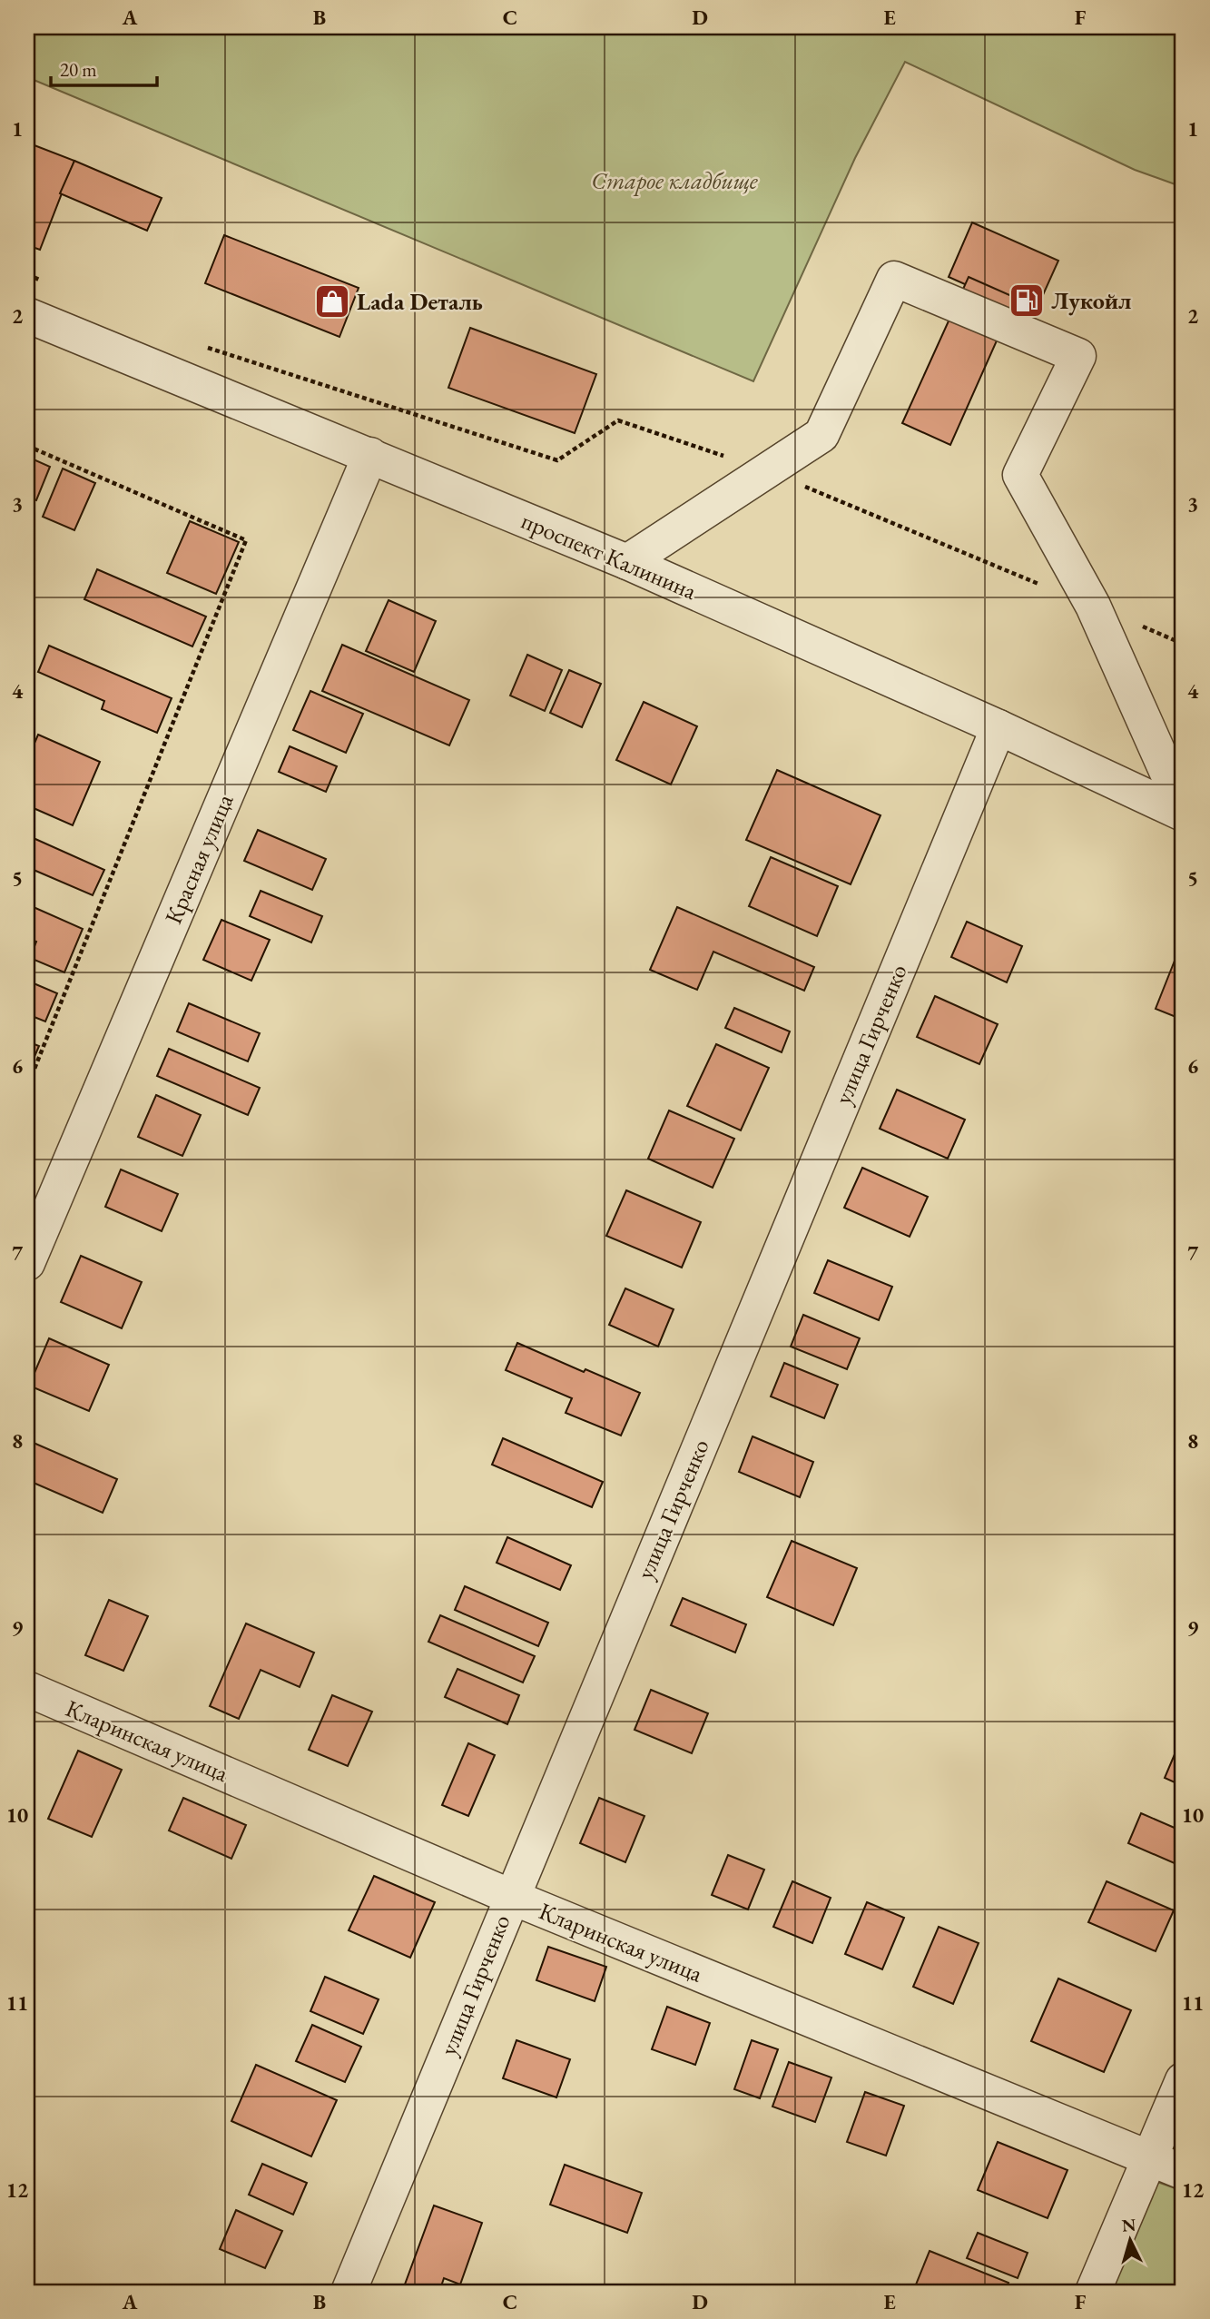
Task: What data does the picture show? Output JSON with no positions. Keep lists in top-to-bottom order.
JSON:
{
  "streets": {
    "street": [
      "проспект Калинина",
      "Красная улица",
      "улица Гирченко",
      "Кларинская улица"
    ]
  },
  "crossings": [
    ["проспект Калинина", "Красная улица"],
    ["проспект Калинина", "улица Гирченко"],
    ["улица Гирченко", "Кларинская улица"]
  ],
  "parks": ["Старое кладбище"],
  "places": {
    "fuel station": ["Лукойл"],
    "shop": ["Lada Dеталь"]
  },
  "scale_bar": "20 m",
  "north": "top",
  "grid": {
    "columns": [
      "A",
      "B",
      "C",
      "D",
      "E",
      "F"
    ],
    "rows": [
      "1",
      "2",
      "3",
      "4",
      "5",
      "6",
      "7",
      "8",
      "9",
      "10",
      "11",
      "12"
    ]
  }
}
